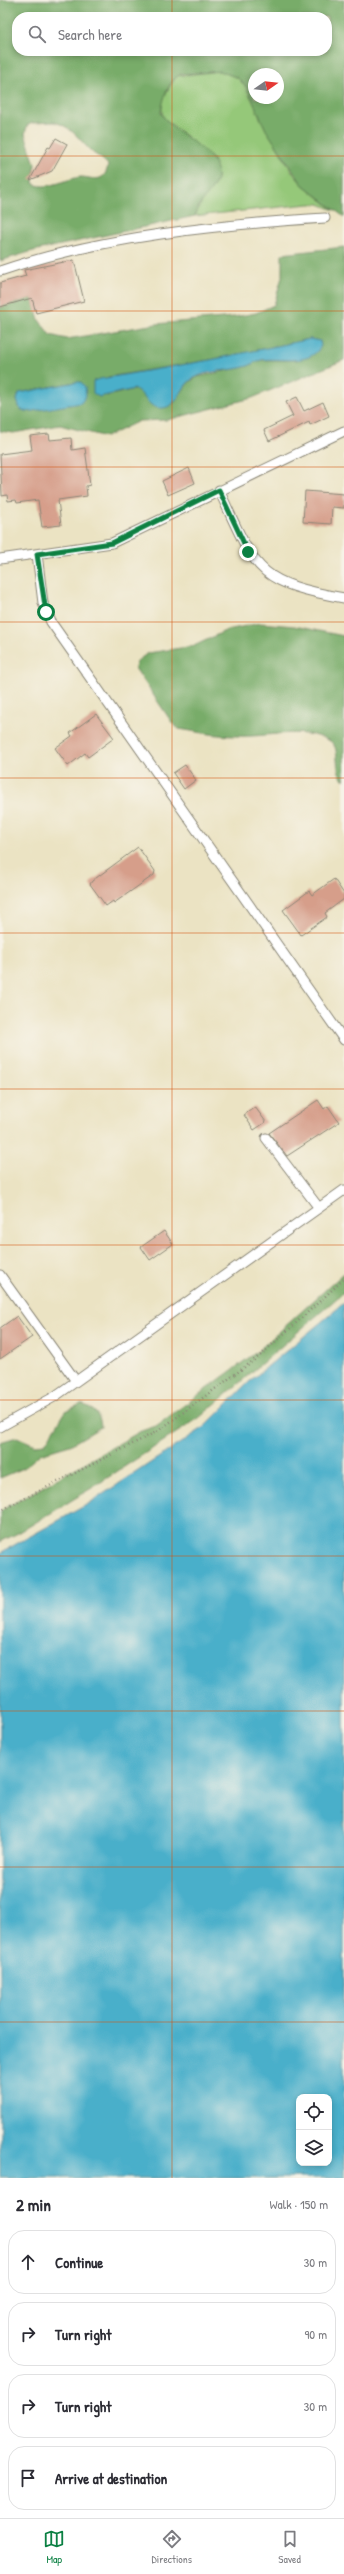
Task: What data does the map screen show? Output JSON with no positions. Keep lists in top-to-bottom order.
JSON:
{
  "north": "right",
  "page": {
    "search": "Search here",
    "heading": ["2 min", "Walk · 150 m"],
    "list": [
      ["Continue", "30 m"],
      ["Turn right", "90 m"],
      ["Turn right", "30 m"],
      "Arrive at destination"
    ],
    "nav": ["Map", "Directions", "Saved"]
  }
}
